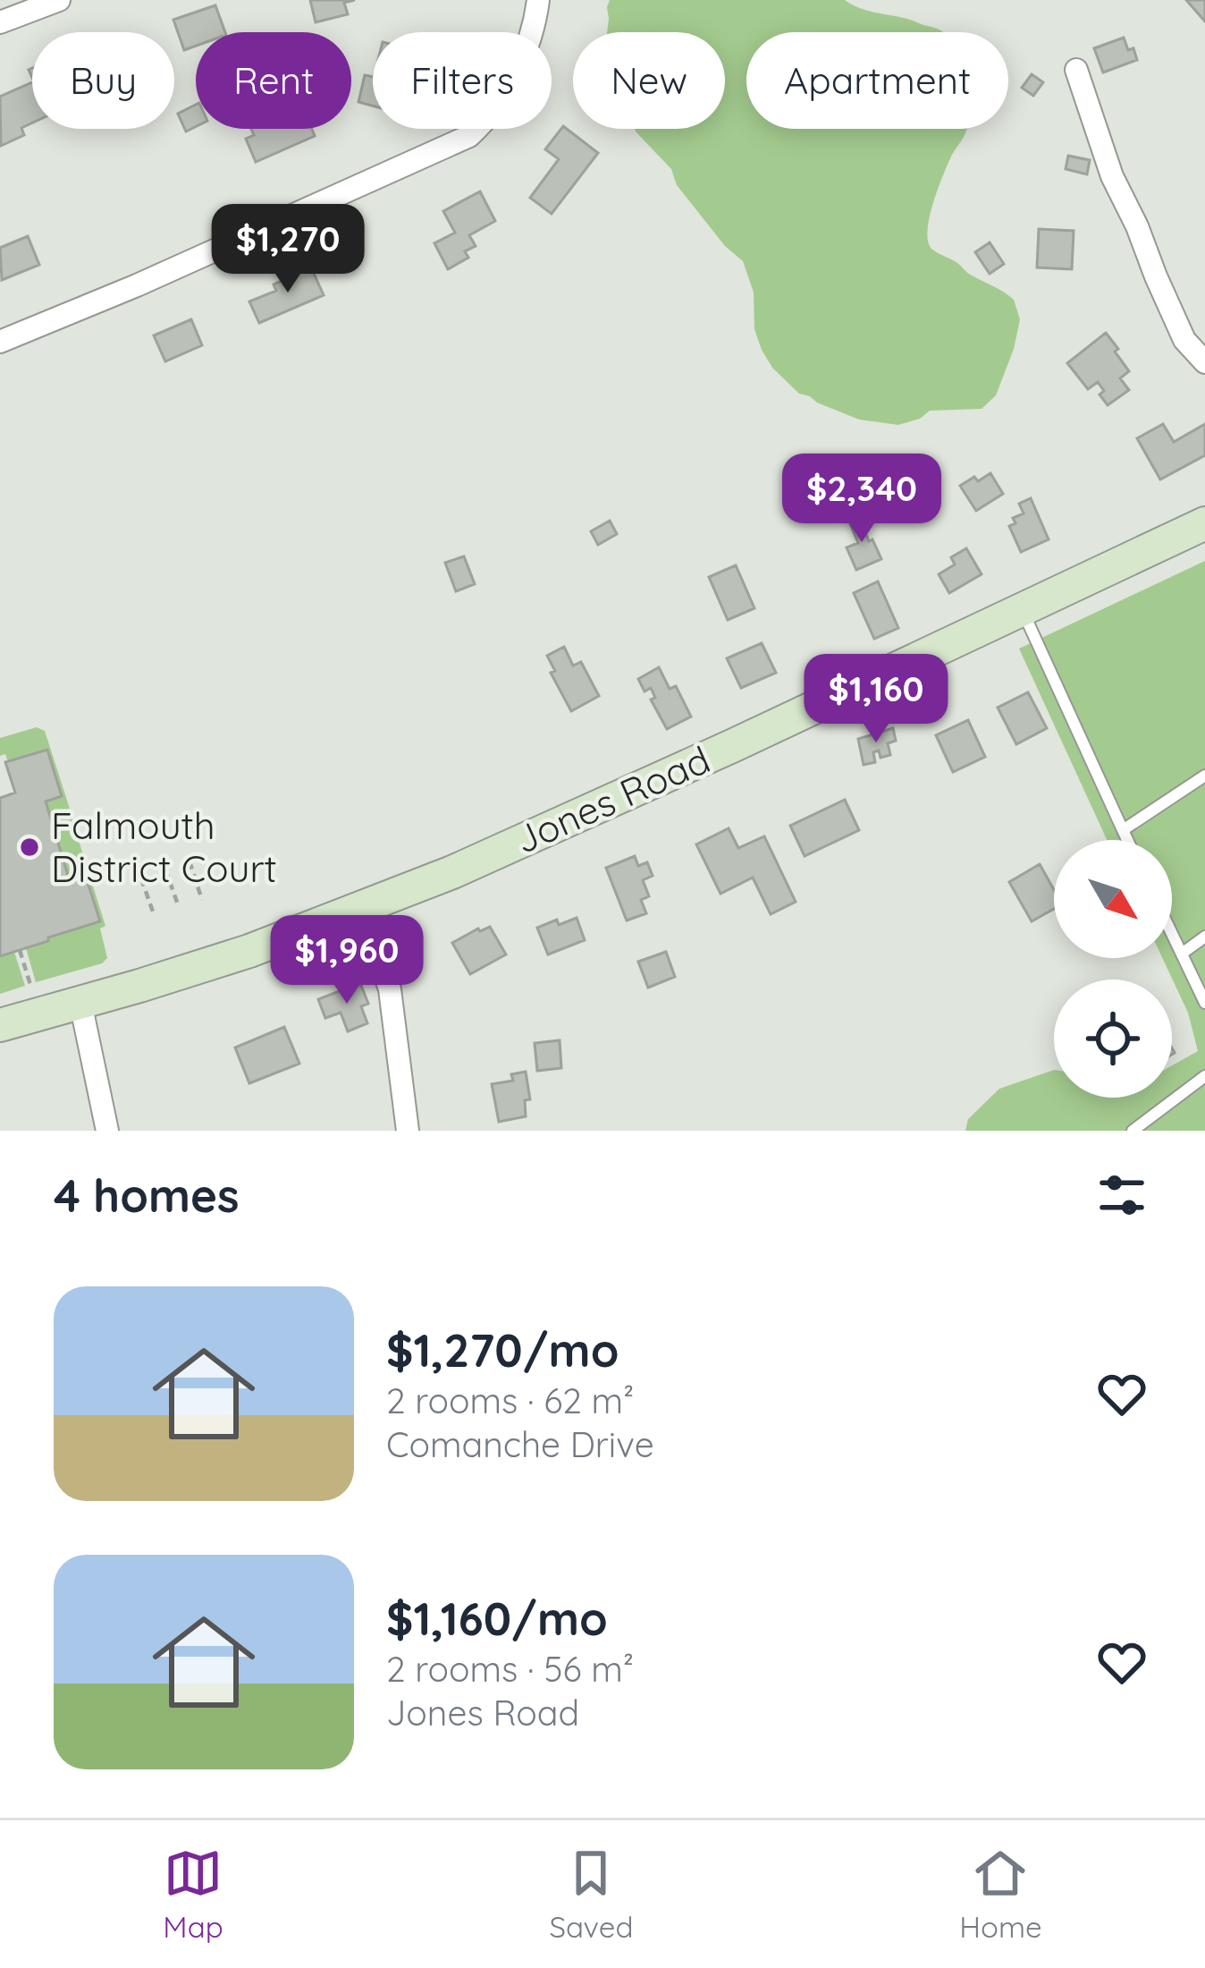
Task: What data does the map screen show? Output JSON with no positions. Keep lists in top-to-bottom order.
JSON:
{
  "streets": {
    "main road": ["Jones Road"]
  },
  "places": ["Falmouth District Court"],
  "north": "bottom right",
  "page": {
    "chip": [
      "Buy",
      "Rent",
      "Filters",
      "New",
      "Apartment"
    ],
    "price": [
      "$1,270",
      "$2,340",
      "$1,160",
      "$1,960"
    ],
    "heading": "4 homes",
    "list": [
      {
        "name": "$1,270/mo",
        "note": "2 rooms · 62 m² · Comanche Drive"
      },
      {
        "name": "$1,160/mo",
        "note": "2 rooms · 56 m² · Jones Road"
      }
    ],
    "tabs": ["Map", "Saved", "Home"]
  }
}
